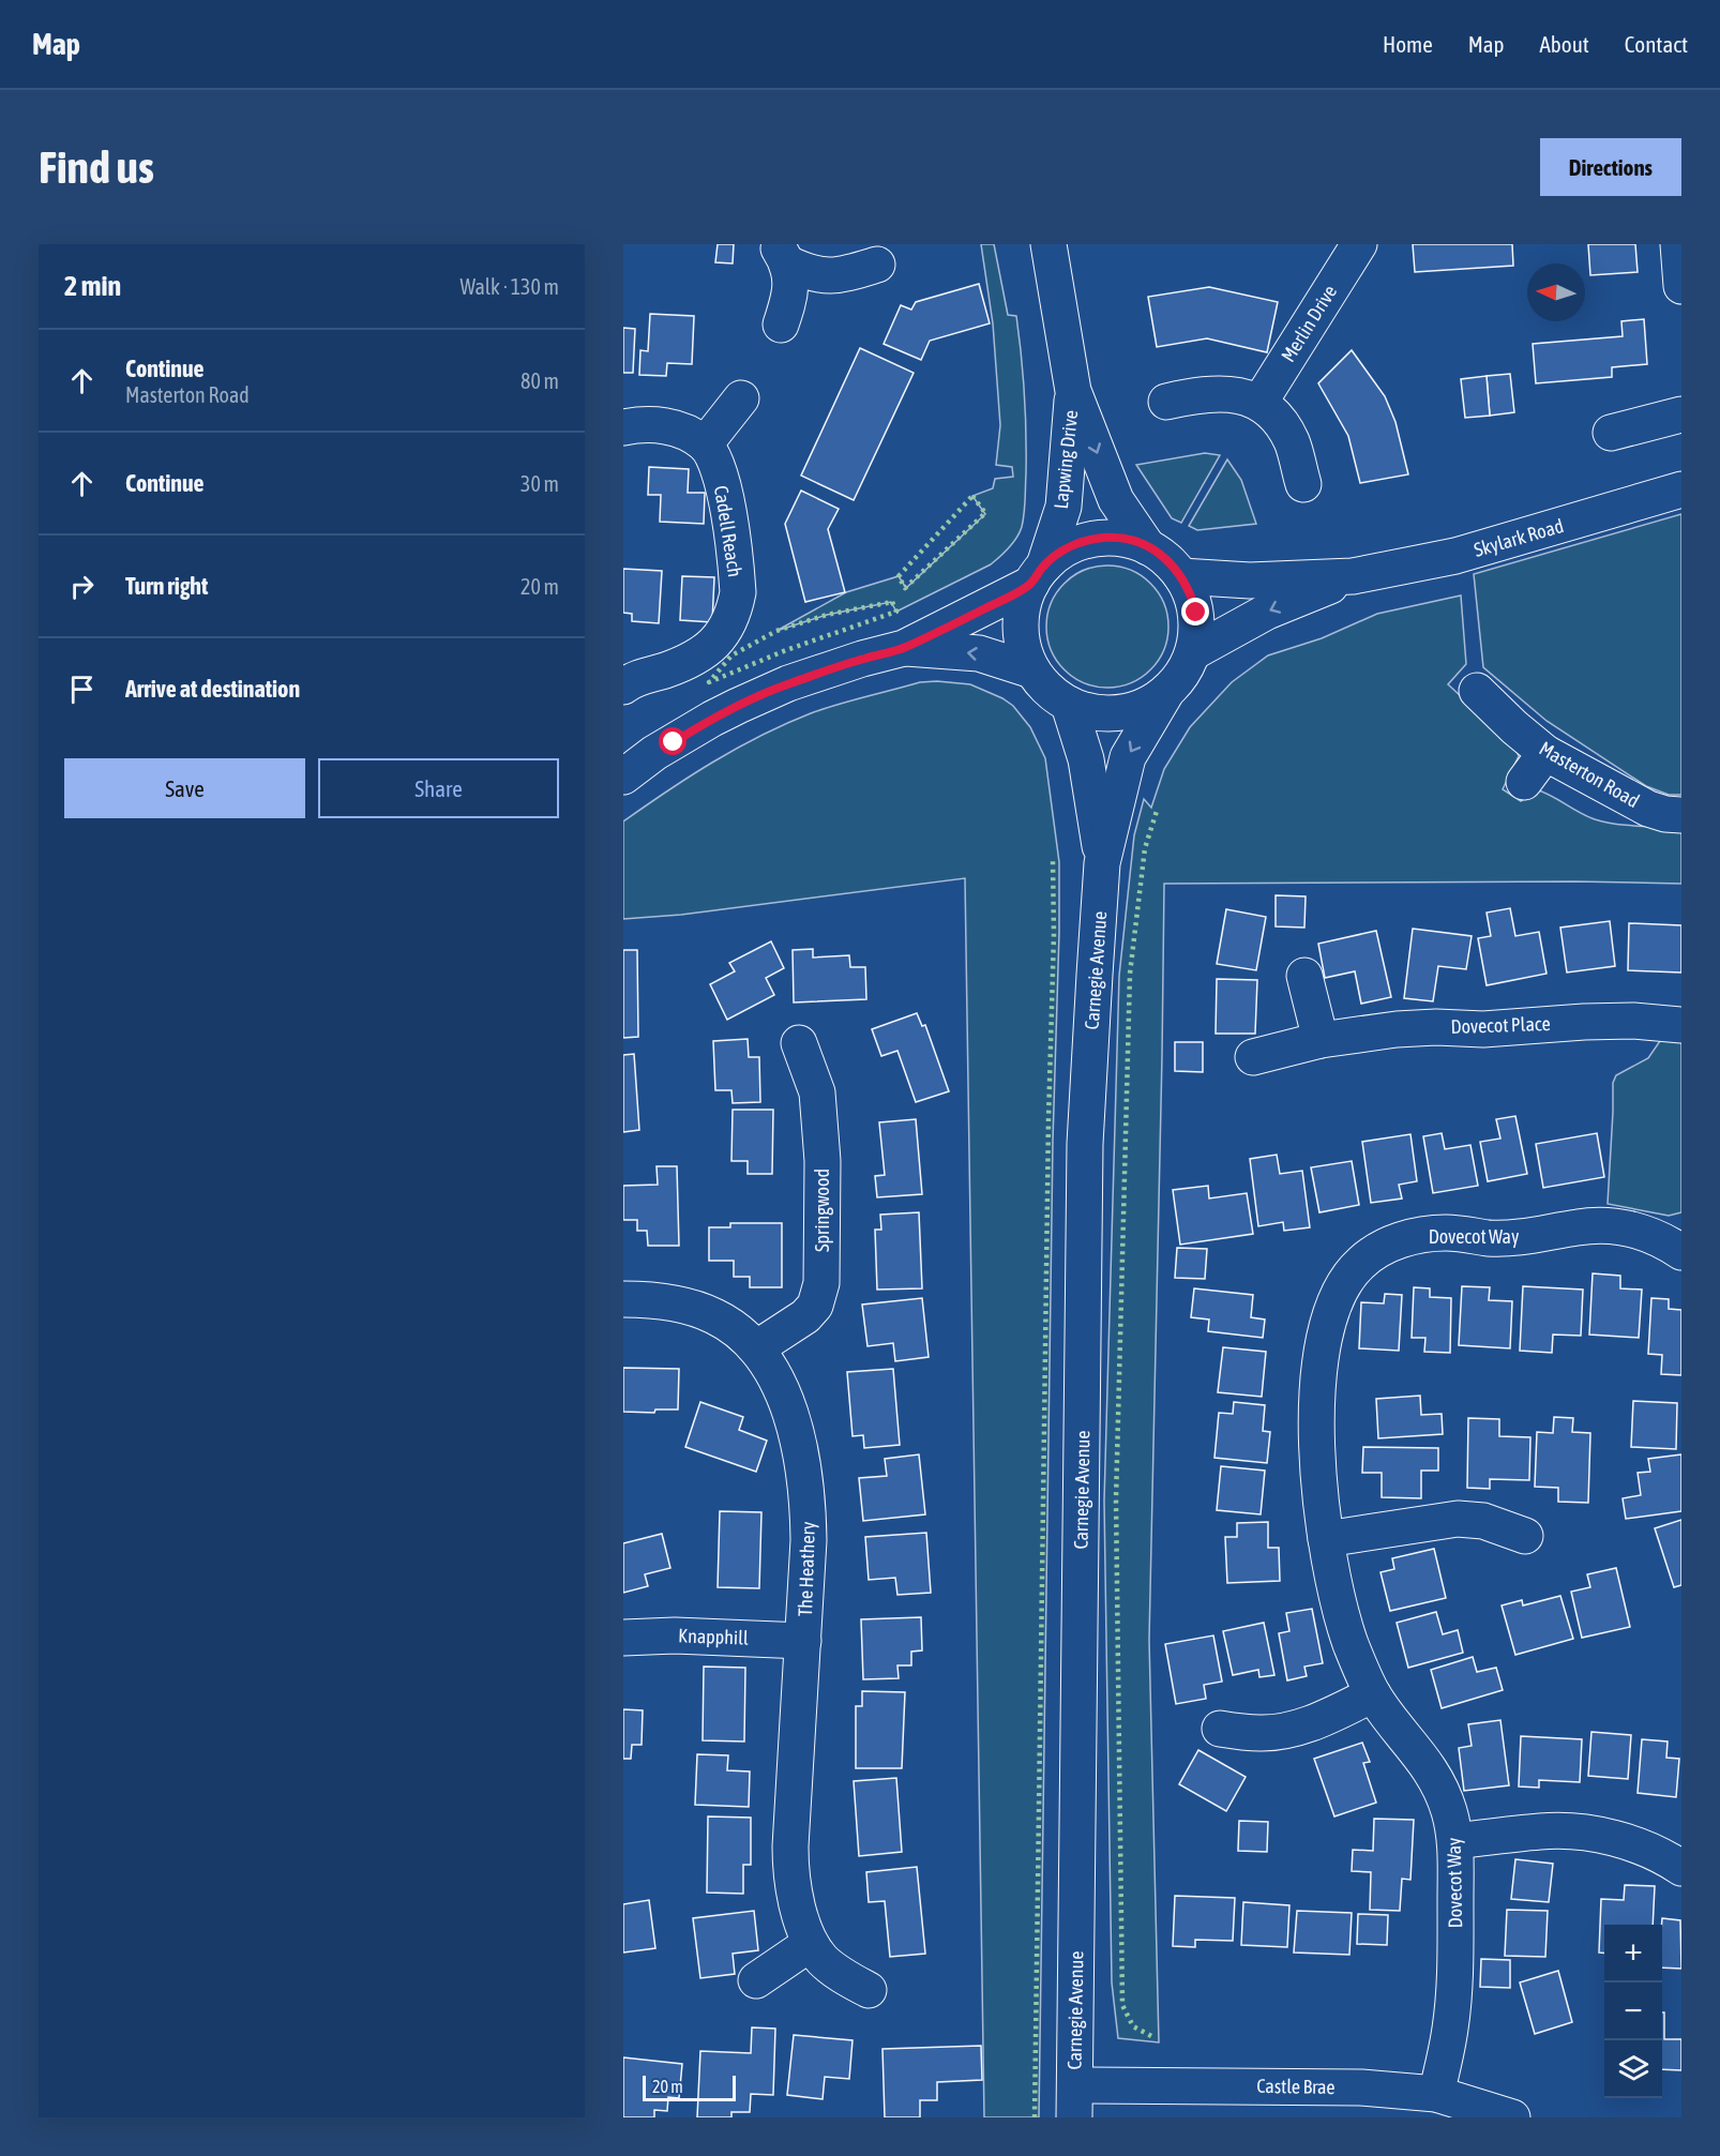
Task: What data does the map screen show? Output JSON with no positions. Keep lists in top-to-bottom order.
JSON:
{
  "streets": {
    "street": [
      "Merlin Drive",
      "Lapwing Drive",
      "Cadell Reach",
      "Skylark Road",
      "Masterton Road",
      "Carnegie Avenue",
      "Dovecot Place",
      "Springwood",
      "Dovecot Way",
      "The Heathery",
      "Knapphill",
      "Castle Brae"
    ]
  },
  "crossings": [
    ["Lapwing Drive", "Skylark Road"],
    ["Lapwing Drive", "Carnegie Avenue"],
    ["Skylark Road", "Carnegie Avenue"],
    ["Carnegie Avenue", "Castle Brae"],
    ["Springwood", "The Heathery"],
    ["Dovecot Way", "Castle Brae"],
    ["The Heathery", "Knapphill"]
  ],
  "scale_bar": "20 m",
  "north": "left",
  "page": {
    "header": "Map",
    "nav": [
      "Home",
      "Map",
      "About",
      "Contact"
    ],
    "buttons": [
      "Directions",
      ["Save", "Share"]
    ],
    "title": "Find us",
    "heading": ["2 min", "Walk · 130 m"],
    "list": [
      ["Continue", "Masterton Road", "80 m"],
      ["Continue", "30 m"],
      ["Turn right", "20 m"],
      "Arrive at destination"
    ],
    "map_buttons": ["+", "−"],
    "scale": "20 m"
  }
}
